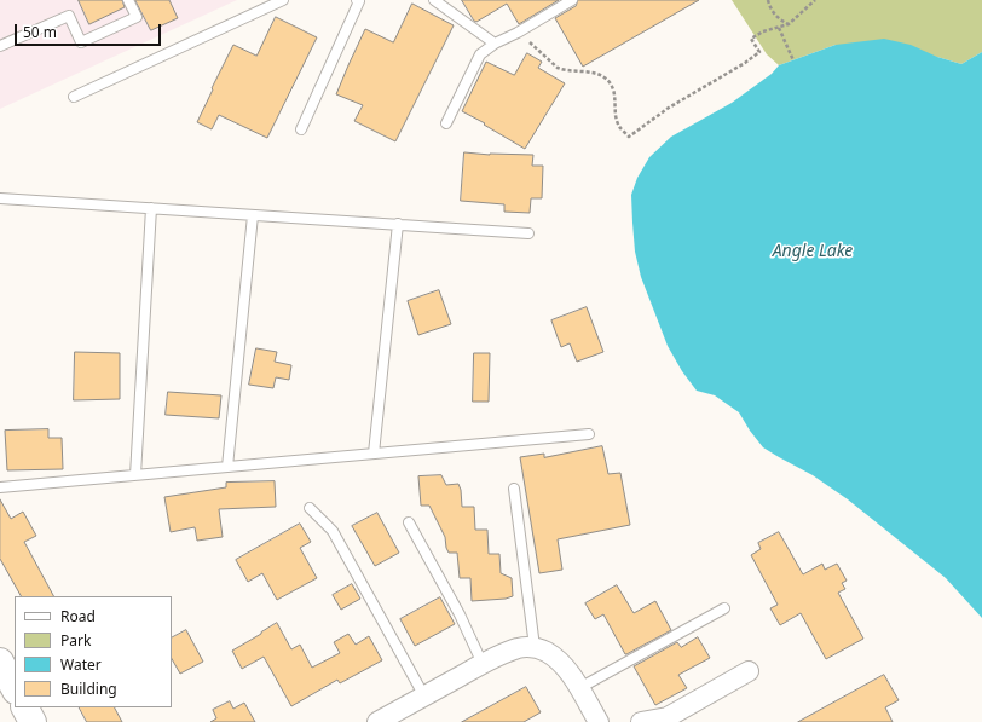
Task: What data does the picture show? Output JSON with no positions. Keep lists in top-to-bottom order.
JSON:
{
  "water": ["Angle Lake"],
  "legend": [
    "Road",
    "Park",
    "Water",
    "Building"
  ],
  "scale_bar": "50 m"
}
